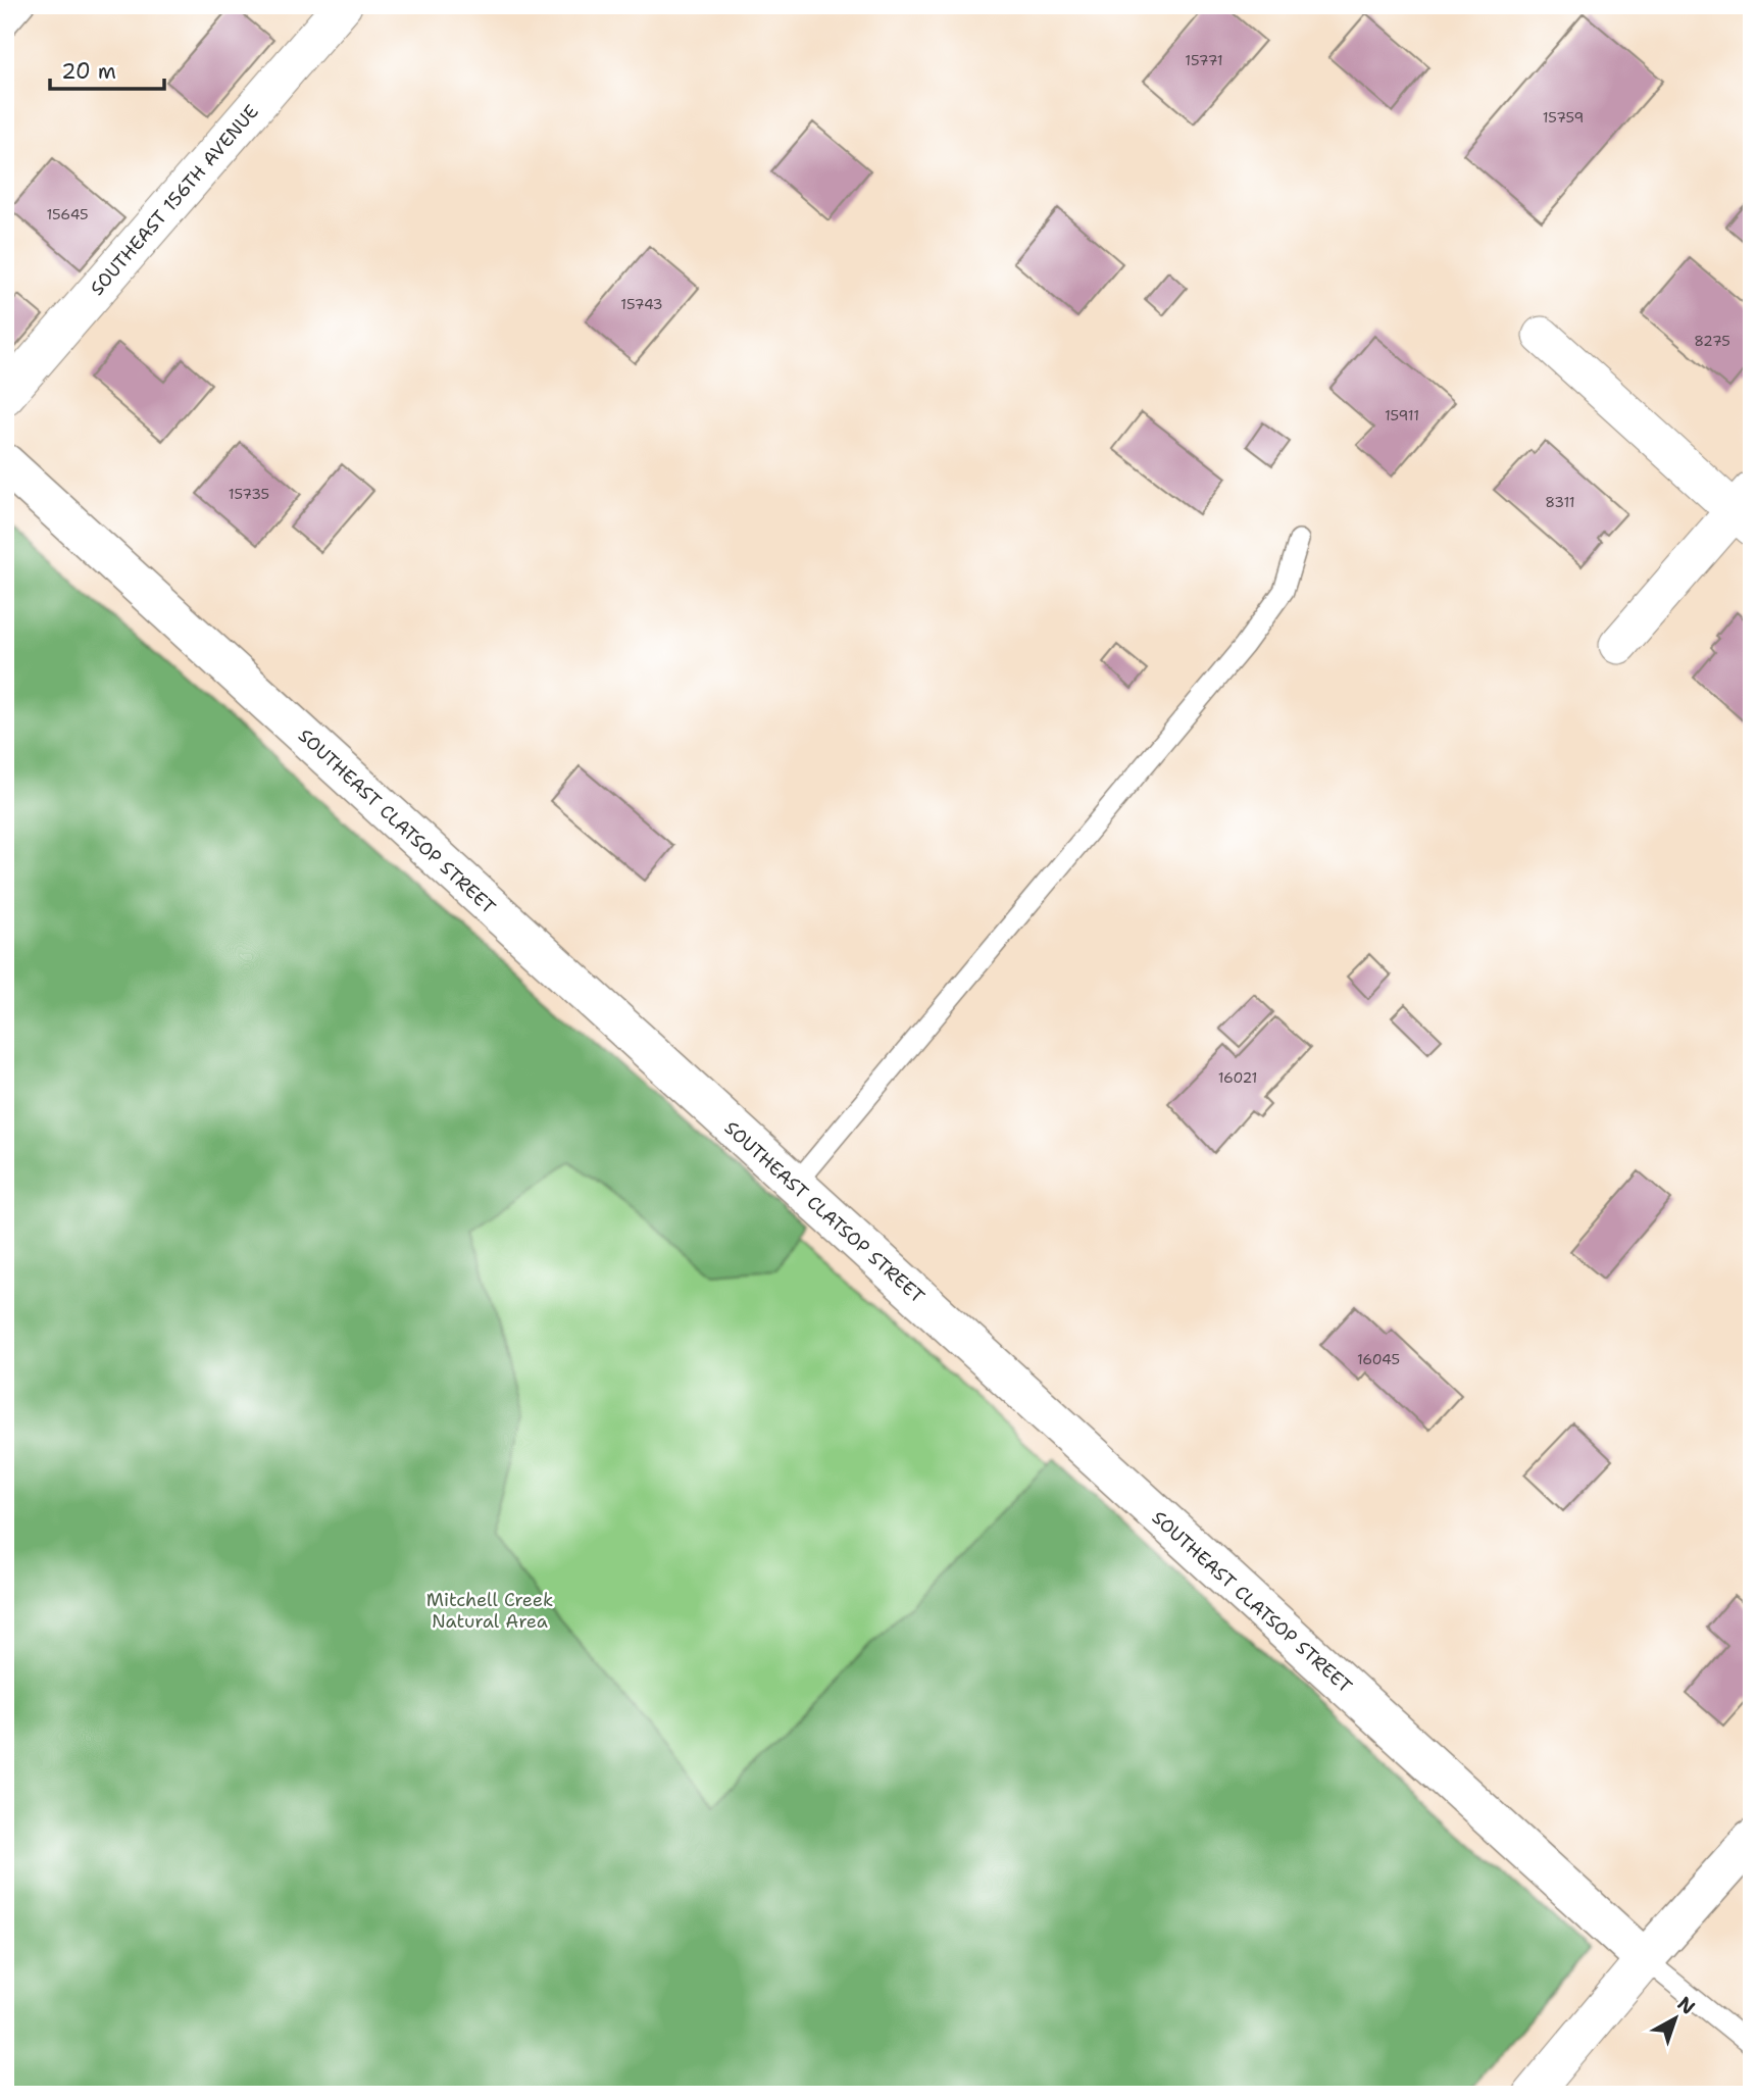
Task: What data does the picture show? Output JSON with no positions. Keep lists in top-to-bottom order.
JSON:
{
  "streets": {
    "street": ["SOUTHEAST 156TH AVENUE", "SOUTHEAST CLATSOP STREET"]
  },
  "parks": ["Mitchell Creek Natural Area"],
  "house_numbers": [
    "15771",
    "15759",
    "15645",
    "15743",
    "8275",
    "15911",
    "15735",
    "8311",
    "16021",
    "16045"
  ],
  "scale_bar": "20 m",
  "north": "top right"
}
